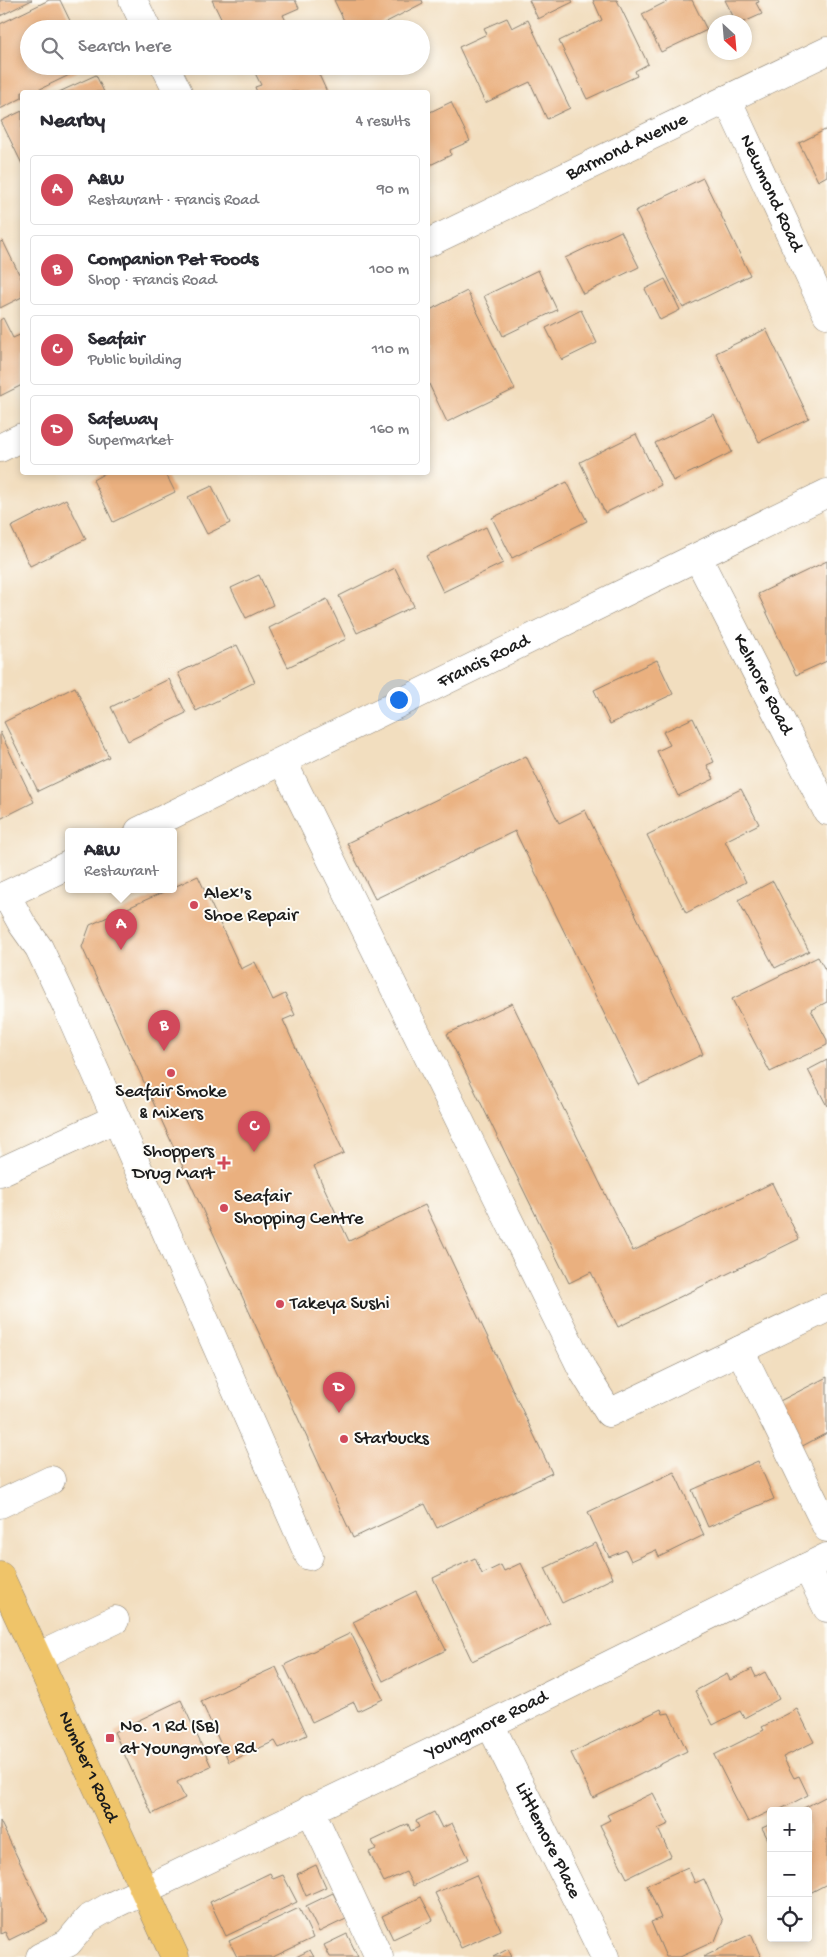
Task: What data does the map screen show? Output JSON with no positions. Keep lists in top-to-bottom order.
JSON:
{
  "streets": {
    "main road": ["Number 1 Road"],
    "street": [
      "Barmond Avenue",
      "Newmond Road",
      "Francis Road",
      "Kelmore Road",
      "Youngmore Road",
      "Littlemore Place"
    ]
  },
  "crossings": [
    ["Barmond Avenue", "Newmond Road"],
    ["Francis Road", "Kelmore Road"],
    ["Youngmore Road", "Number 1 Road"],
    ["Youngmore Road", "Littlemore Place"]
  ],
  "places": {
    "other": [
      "Alex's Shoe Repair",
      "Seafair Smoke & Mixers",
      "Seafair Shopping Centre",
      "Takeya Sushi",
      "Starbucks"
    ],
    "health": ["Shoppers Drug Mart"],
    "transit": ["No. 1 Rd (SB) at Youngmore Rd"]
  },
  "north": "bottom right",
  "page": {
    "search": "Search here",
    "heading": ["Nearby", "4 results"],
    "list": [
      {
        "mark": "A",
        "name": "A&W",
        "note": "Restaurant · Francis Road",
        "value": "90 m"
      },
      {
        "mark": "B",
        "name": "Companion Pet Foods",
        "note": "Shop · Francis Road",
        "value": "100 m"
      },
      {
        "mark": "C",
        "name": "Seafair",
        "note": "Public building",
        "value": "110 m"
      },
      {
        "mark": "D",
        "name": "Safeway",
        "note": "Supermarket",
        "value": "160 m"
      }
    ],
    "popup": ["A&W", "Restaurant"],
    "pins": [
      "A",
      "B",
      "C",
      "D"
    ],
    "map_buttons": ["+", "−"]
  }
}
